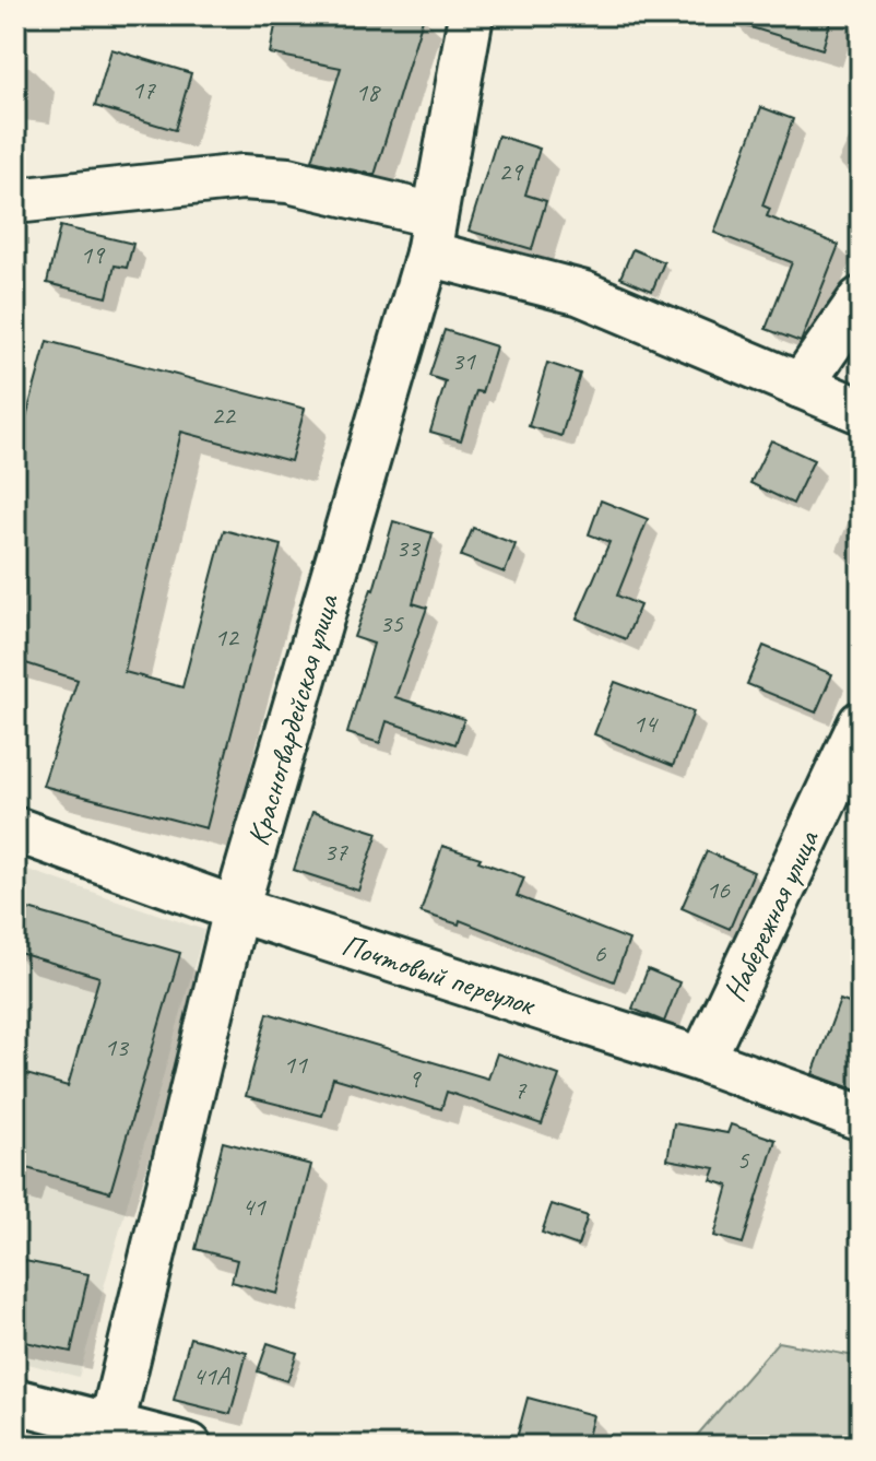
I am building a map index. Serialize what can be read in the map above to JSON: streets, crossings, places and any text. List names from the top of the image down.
{
  "streets": {
    "street": ["Красногвардейская улица", "Набережная улица", "Почтовый переулок"]
  },
  "crossings": [
    ["Красногвардейская улица", "Почтовый переулок"],
    ["Набережная улица", "Почтовый переулок"]
  ],
  "house_numbers": [
    "17",
    "18",
    "29",
    "19",
    "31",
    "22",
    "33",
    "35",
    "12",
    "14",
    "37",
    "16",
    "6",
    "13",
    "11",
    "9",
    "7",
    "5",
    "41",
    "41А"
  ]
}
